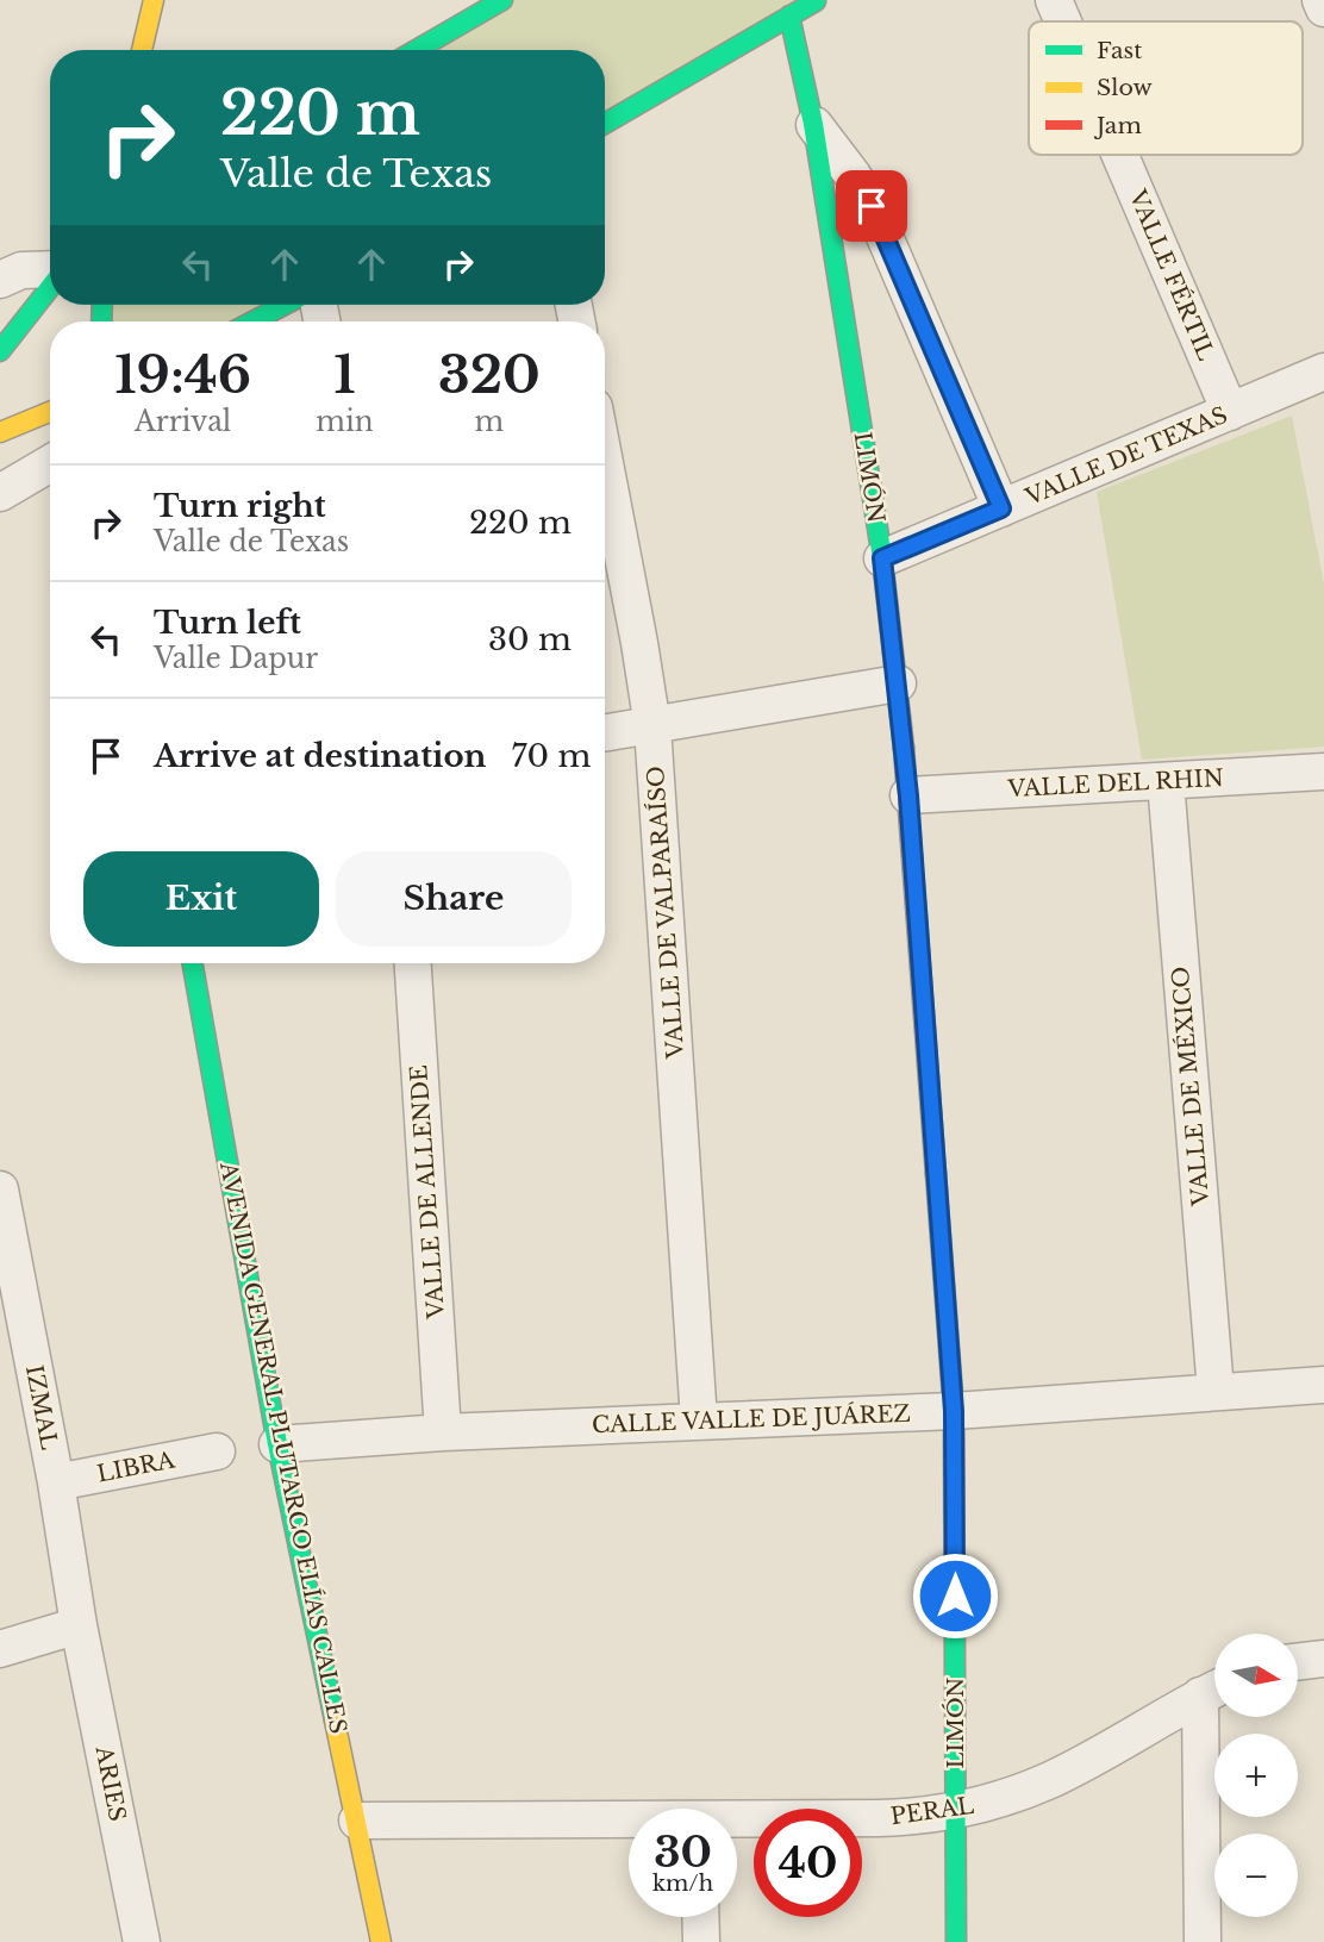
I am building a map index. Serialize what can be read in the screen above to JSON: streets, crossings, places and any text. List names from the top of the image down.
{
  "streets": {
    "street": [
      "VALLE FÉRTIL",
      "VALLE DE TEXAS",
      "LIMÓN",
      "VALLE DEL RHIN",
      "VALLE DE VALPARAÍSO",
      "VALLE DE MÉXICO",
      "VALLE DE ALLENDE",
      "IZMAL",
      "CALLE VALLE DE JUÁREZ",
      "AVENIDA GENERAL PLUTARCO ELÍAS CALLES",
      "LIBRA",
      "ARIES",
      "PERAL"
    ]
  },
  "crossings": [
    ["VALLE FÉRTIL", "VALLE DE TEXAS"],
    ["VALLE DE TEXAS", "LIMÓN"],
    ["LIMÓN", "VALLE DEL RHIN"],
    ["LIMÓN", "CALLE VALLE DE JUÁREZ"],
    ["LIMÓN", "PERAL"],
    ["VALLE DEL RHIN", "VALLE DE MÉXICO"],
    ["VALLE DE VALPARAÍSO", "CALLE VALLE DE JUÁREZ"],
    ["VALLE DE MÉXICO", "CALLE VALLE DE JUÁREZ"],
    ["VALLE DE ALLENDE", "CALLE VALLE DE JUÁREZ"],
    ["IZMAL", "LIBRA"],
    ["IZMAL", "ARIES"],
    ["CALLE VALLE DE JUÁREZ", "AVENIDA GENERAL PLUTARCO ELÍAS CALLES"],
    ["AVENIDA GENERAL PLUTARCO ELÍAS CALLES", "PERAL"]
  ],
  "legend": ["Fast", "Slow", "Jam"],
  "north": "right",
  "page": {
    "turn": ["220 m", "Valle de Texas"],
    "eta": [
      "19:46",
      "Arrival",
      "1",
      "min",
      "320",
      "m"
    ],
    "list": [
      {
        "name": "Turn right",
        "note": "Valle de Texas",
        "value": "220 m"
      },
      {
        "name": "Turn left",
        "note": "Valle Dapur",
        "value": "30 m"
      },
      {
        "name": "Arrive at destination",
        "value": "70 m"
      }
    ],
    "buttons": ["Exit", "Share"],
    "map_buttons": ["+", "−"],
    "speed": "30 km/h",
    "limit": "40"
  }
}
